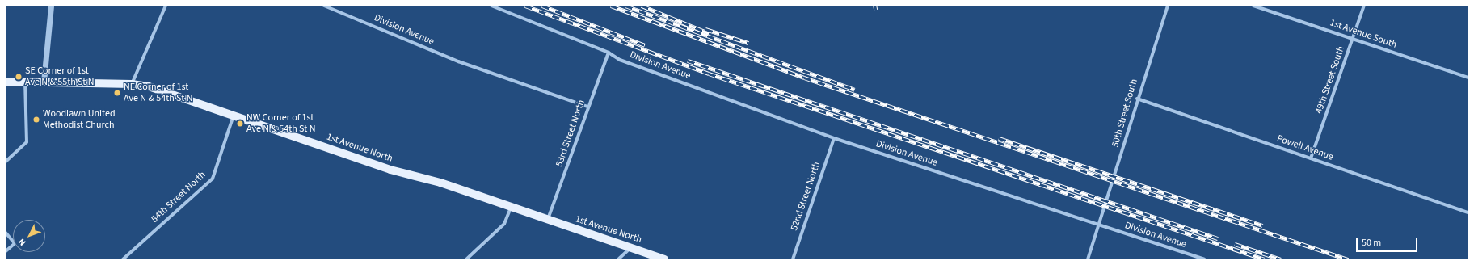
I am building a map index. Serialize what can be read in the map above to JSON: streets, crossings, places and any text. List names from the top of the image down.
{
  "streets": {
    "main road": ["1st Avenue North"],
    "street": [
      "Division Avenue",
      "1st Avenue South",
      "49th Street South",
      "50th Street South",
      "53rd Street North",
      "Powell Avenue",
      "52nd Street North",
      "54th Street North"
    ]
  },
  "crossings": [
    ["Division Avenue", "50th Street South"],
    ["Division Avenue", "53rd Street North"],
    ["Division Avenue", "52nd Street North"],
    ["1st Avenue South", "49th Street South"],
    ["49th Street South", "Powell Avenue"],
    ["50th Street South", "Powell Avenue"],
    ["53rd Street North", "1st Avenue North"],
    ["1st Avenue North", "54th Street North"]
  ],
  "places": [
    "SE Corner of 1st Ave N & 55th St N",
    "NE Corner of 1st Ave N & 54th St N",
    "Woodlawn United Methodist Church",
    "NW Corner of 1st Ave N & 54th St N"
  ],
  "scale_bar": "50 m",
  "north": "bottom left"
}
